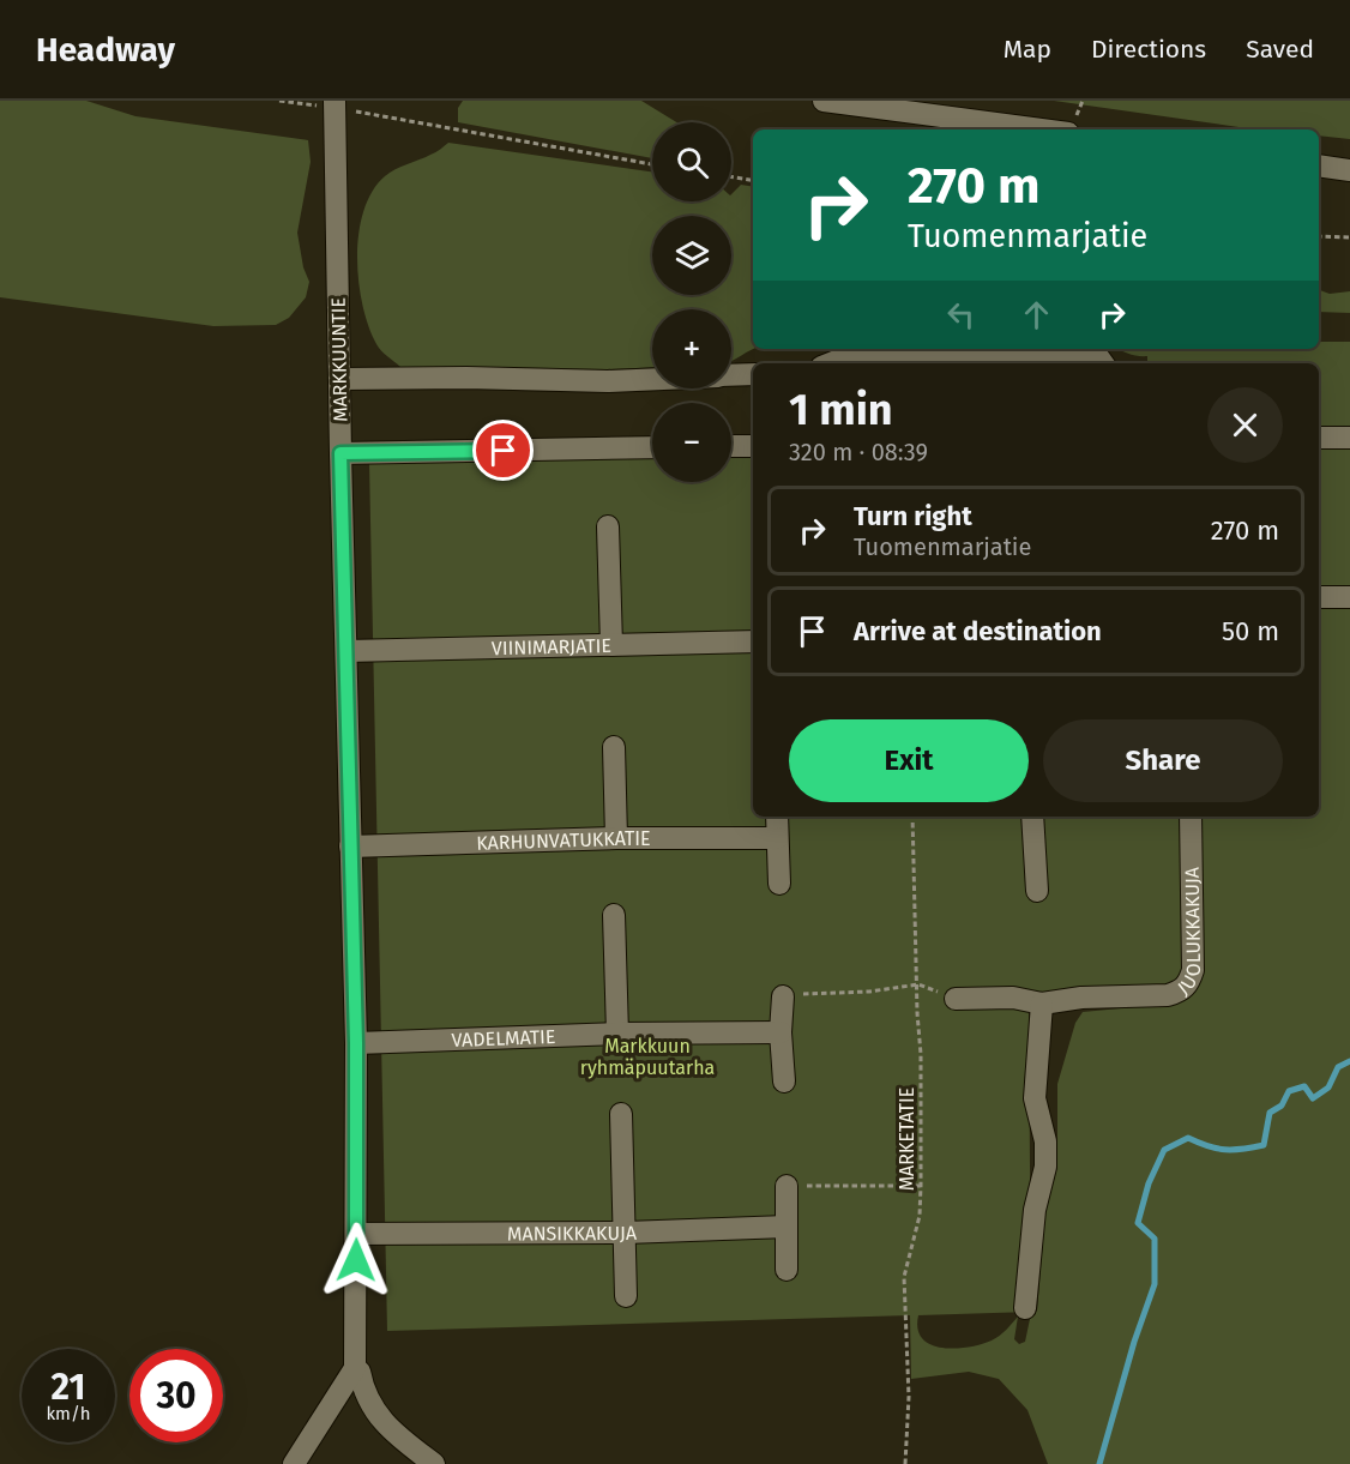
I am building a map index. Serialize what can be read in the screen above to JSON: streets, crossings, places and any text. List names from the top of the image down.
{
  "streets": {
    "street": [
      "MARKKUUNTIE",
      "VIINIMARJATIE",
      "KARHUNVATUKKATIE",
      "JUOLUKKAKUJA",
      "VADELMATIE",
      "MANSIKKAKUJA"
    ],
    "path": ["MARKETATIE"]
  },
  "crossings": [
    ["MARKKUUNTIE", "VIINIMARJATIE"],
    ["MARKKUUNTIE", "KARHUNVATUKKATIE"],
    ["MARKKUUNTIE", "VADELMATIE"],
    ["MARKKUUNTIE", "MANSIKKAKUJA"]
  ],
  "parks": ["Markkuun ryhmäpuutarha"],
  "page": {
    "header": "Headway",
    "nav": ["Map", "Directions", "Saved"],
    "map_buttons": ["+", "−"],
    "turn": ["270 m", "Tuomenmarjatie"],
    "heading": ["1 min", "320 m · 08:39"],
    "list": [
      {
        "name": "Turn right",
        "note": "Tuomenmarjatie",
        "value": "270 m"
      },
      {
        "name": "Arrive at destination",
        "value": "50 m"
      }
    ],
    "buttons": ["Exit", "Share"],
    "speed": "21 km/h",
    "limit": "30"
  }
}
